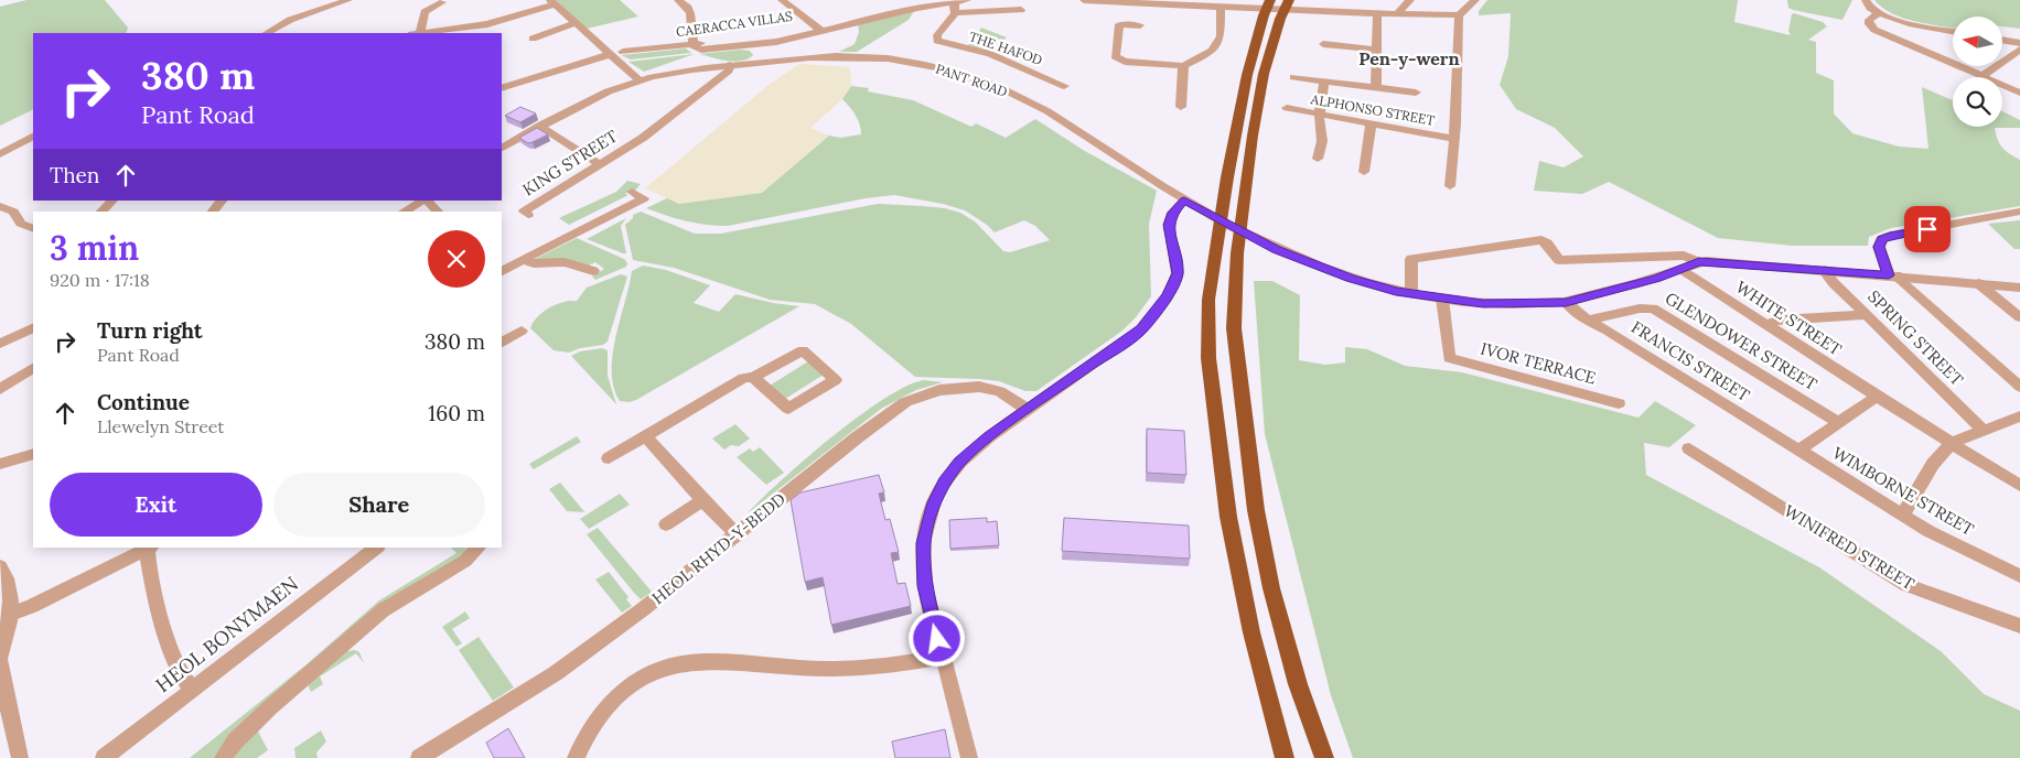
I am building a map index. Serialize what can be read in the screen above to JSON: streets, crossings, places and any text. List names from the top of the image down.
{
  "streets": {
    "street": [
      "CAERACCA VILLAS",
      "THE HAFOD",
      "PANT ROAD",
      "ALPHONSO STREET",
      "KING STREET",
      "WHITE STREET",
      "SPRING STREET",
      "GLENDOWER STREET",
      "FRANCIS STREET",
      "IVOR TERRACE",
      "WIMBORNE STREET",
      "WINIFRED STREET",
      "HEOL RHYD-Y-BEDD",
      "HEOL BONYMAEN"
    ]
  },
  "crossings": [
    ["PANT ROAD", "KING STREET"],
    ["PANT ROAD", "WHITE STREET"],
    ["PANT ROAD", "FRANCIS STREET"],
    ["PANT ROAD", "IVOR TERRACE"],
    ["GLENDOWER STREET", "FRANCIS STREET"],
    ["FRANCIS STREET", "WIMBORNE STREET"]
  ],
  "districts": ["Pen-y-wern"],
  "north": "left",
  "page": {
    "turn": ["380 m", "Pant Road"],
    "then": "Then",
    "heading": ["3 min", "920 m · 17:18"],
    "list": [
      {
        "name": "Turn right",
        "note": "Pant Road",
        "value": "380 m"
      },
      {
        "name": "Continue",
        "note": "Llewelyn Street",
        "value": "160 m"
      }
    ],
    "buttons": ["Exit", "Share"]
  }
}
